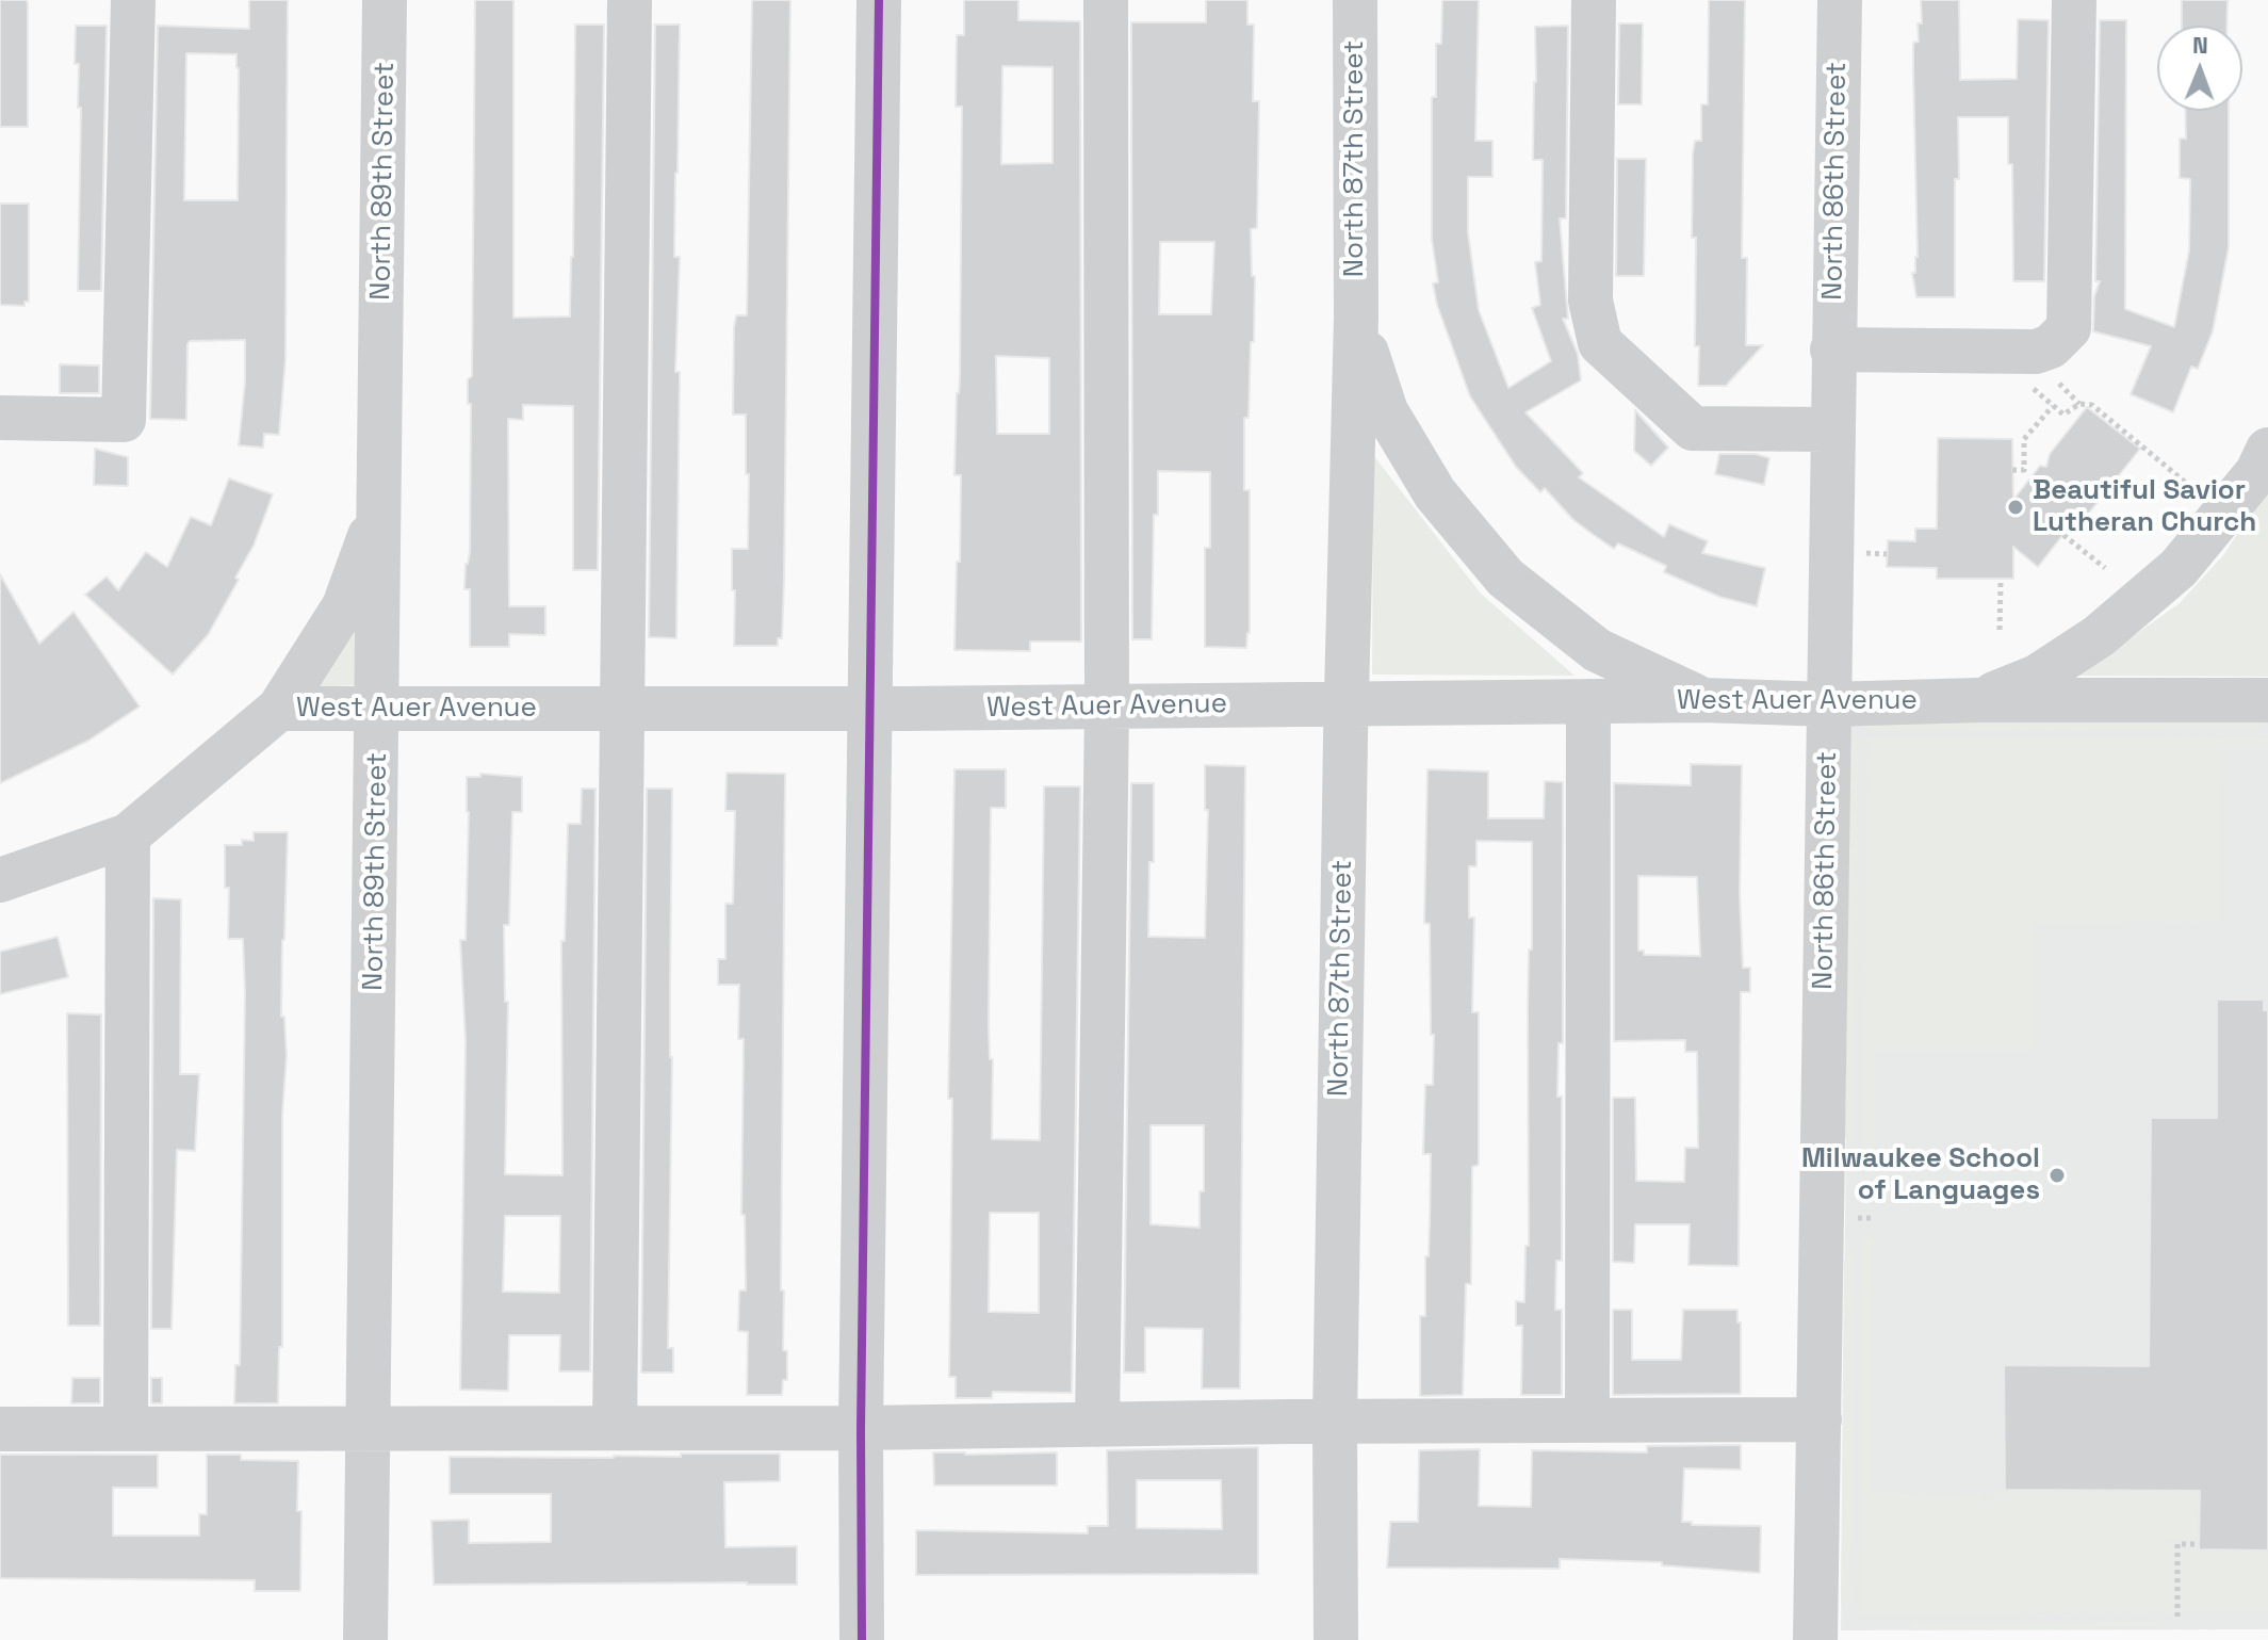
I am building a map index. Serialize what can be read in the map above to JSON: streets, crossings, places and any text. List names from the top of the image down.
{
  "streets": {
    "street": [
      "North 87th Street",
      "North 89th Street",
      "North 86th Street",
      "West Auer Avenue"
    ]
  },
  "crossings": [
    ["North 87th Street", "West Auer Avenue"],
    ["North 89th Street", "West Auer Avenue"],
    ["North 86th Street", "West Auer Avenue"]
  ],
  "places": ["Beautiful Savior Lutheran Church", "Milwaukee School of Languages"],
  "north": "top"
}
